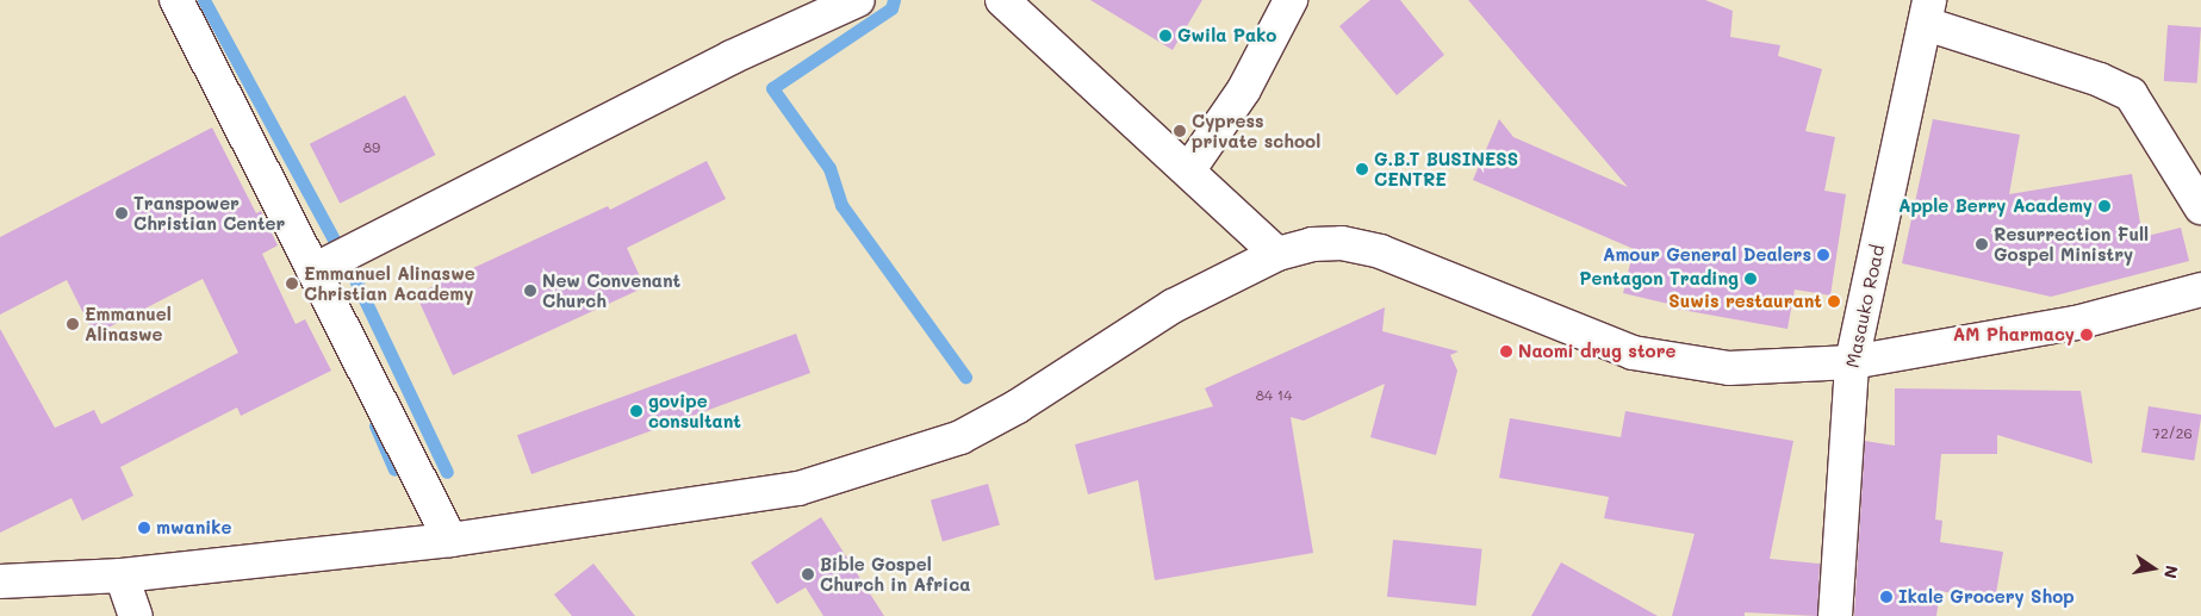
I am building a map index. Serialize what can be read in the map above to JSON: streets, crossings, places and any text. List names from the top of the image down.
{
  "streets": {
    "street": ["Masauko Road"]
  },
  "places": [
    "Gwila Pako",
    "Cypress private school",
    "G.B.T BUSINESS CENTRE",
    "Apple Berry Academy",
    "Transpower Christian Center",
    "Resurrection Full Gospel Ministry",
    "Amour General Dealers",
    "Pentagon Trading",
    "Emmanuel Alinaswe Christian Academy",
    "New Convenant Church",
    "Suwis restaurant",
    "Emmanuel Alinaswe",
    "AM Pharmacy",
    "Naomi drug store",
    "govipe consultant",
    "mwanike",
    "Bible Gospel Church in Africa",
    "Ikale Grocery Shop"
  ],
  "house_numbers": ["89", "84 14", "72/26"],
  "north": "right"
}
